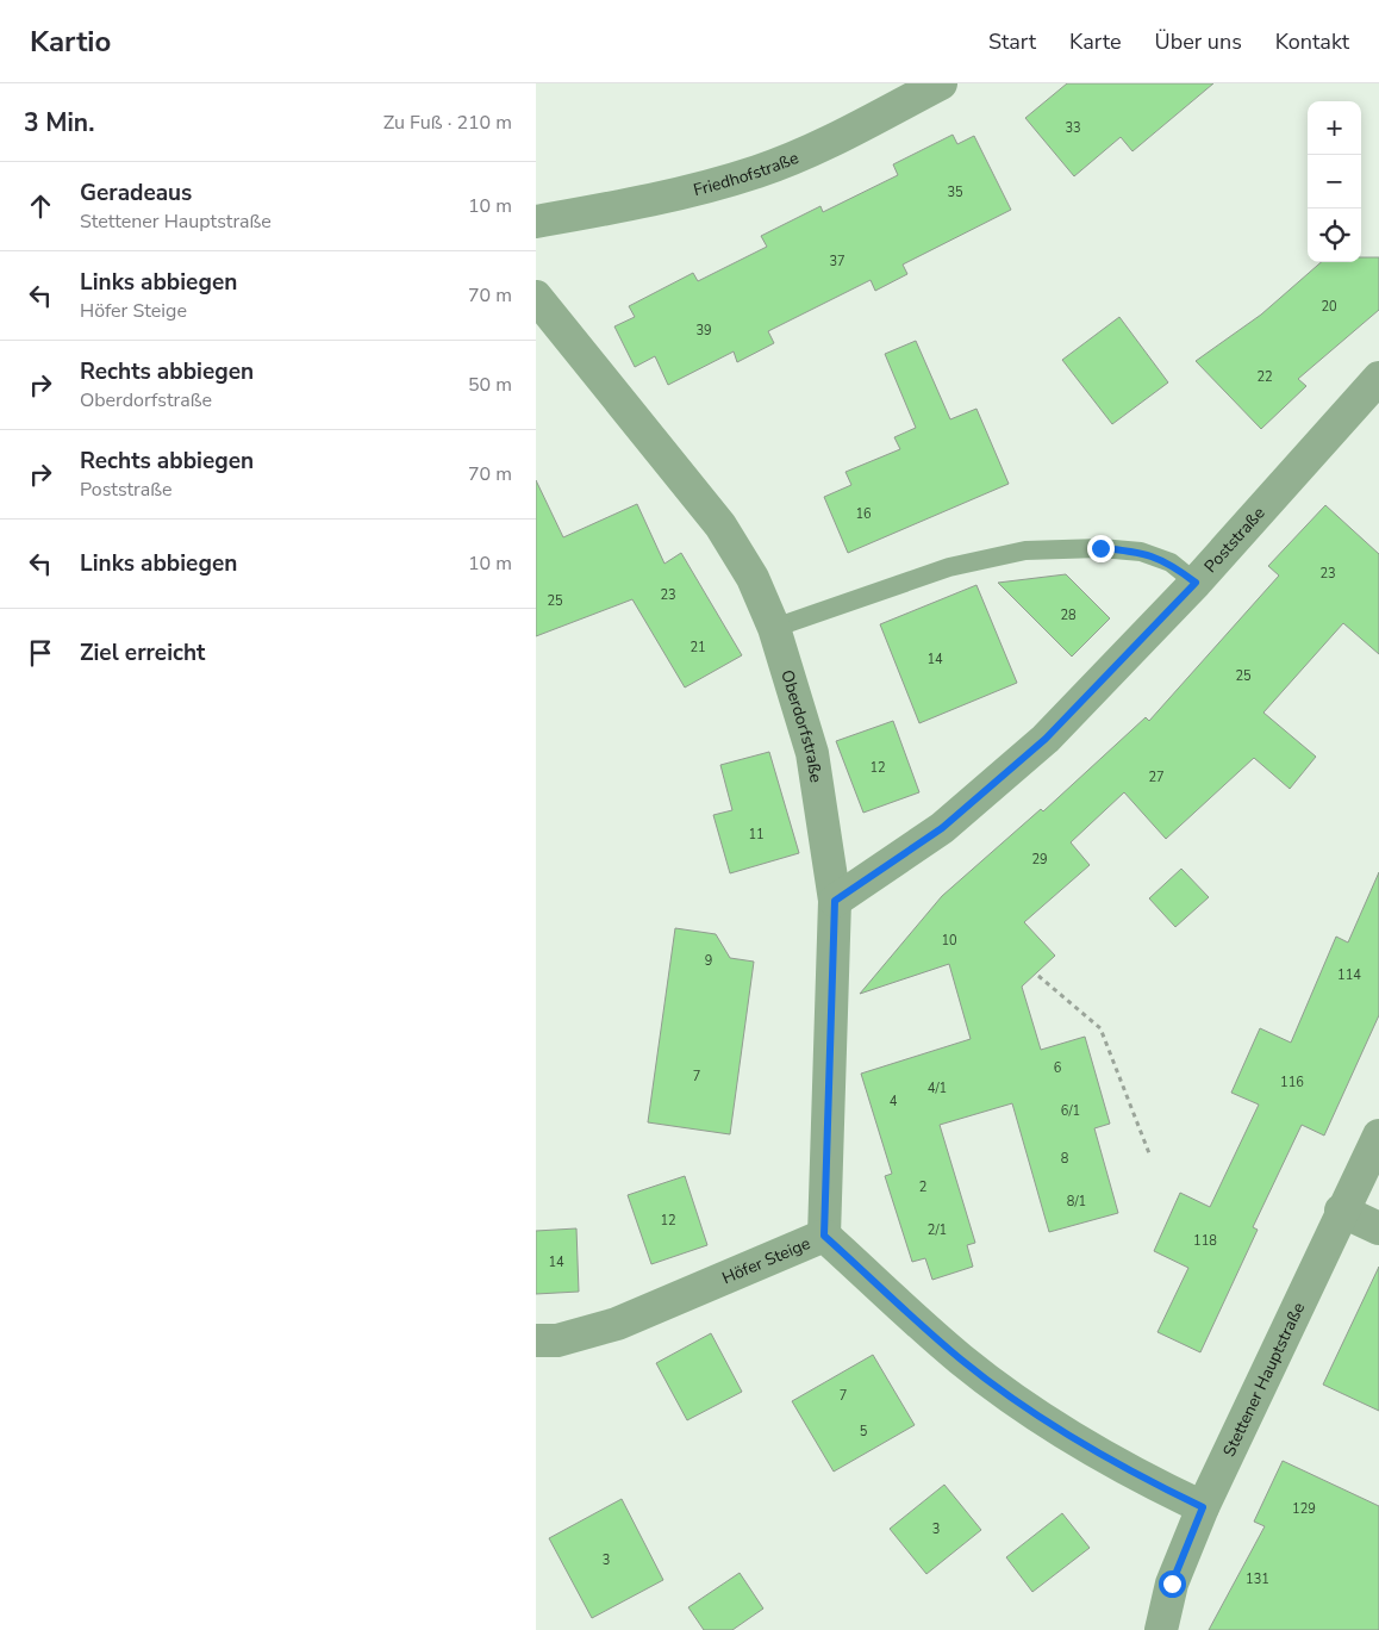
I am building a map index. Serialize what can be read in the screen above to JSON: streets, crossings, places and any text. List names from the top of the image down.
{
  "streets": {
    "street": [
      "Friedhofstraße",
      "Poststraße",
      "Oberdorfstraße",
      "Höfer Steige",
      "Stettener Hauptstraße"
    ]
  },
  "crossings": [
    ["Poststraße", "Oberdorfstraße"],
    ["Oberdorfstraße", "Höfer Steige"],
    ["Höfer Steige", "Stettener Hauptstraße"]
  ],
  "house_numbers": [
    "33",
    "35",
    "37",
    "20",
    "39",
    "22",
    "16",
    "23",
    "23",
    "25",
    "28",
    "21",
    "14",
    "25",
    "12",
    "27",
    "11",
    "29",
    "10",
    "9",
    "114",
    "6",
    "7",
    "116",
    "4/1",
    "4",
    "6/1",
    "8",
    "2",
    "8/1",
    "12",
    "2/1",
    "118",
    "14",
    "7",
    "5",
    "129",
    "3",
    "3",
    "131"
  ],
  "page": {
    "header": "Kartio",
    "nav": [
      "Start",
      "Karte",
      "Über uns",
      "Kontakt"
    ],
    "heading": ["3 Min.", "Zu Fuß · 210 m"],
    "map_buttons": ["+", "−"],
    "list": [
      ["Geradeaus", "Stettener Hauptstraße", "10 m"],
      ["Links abbiegen", "Höfer Steige", "70 m"],
      ["Rechts abbiegen", "Oberdorfstraße", "50 m"],
      ["Rechts abbiegen", "Poststraße", "70 m"],
      ["Links abbiegen", "10 m"],
      "Ziel erreicht"
    ]
  }
}
